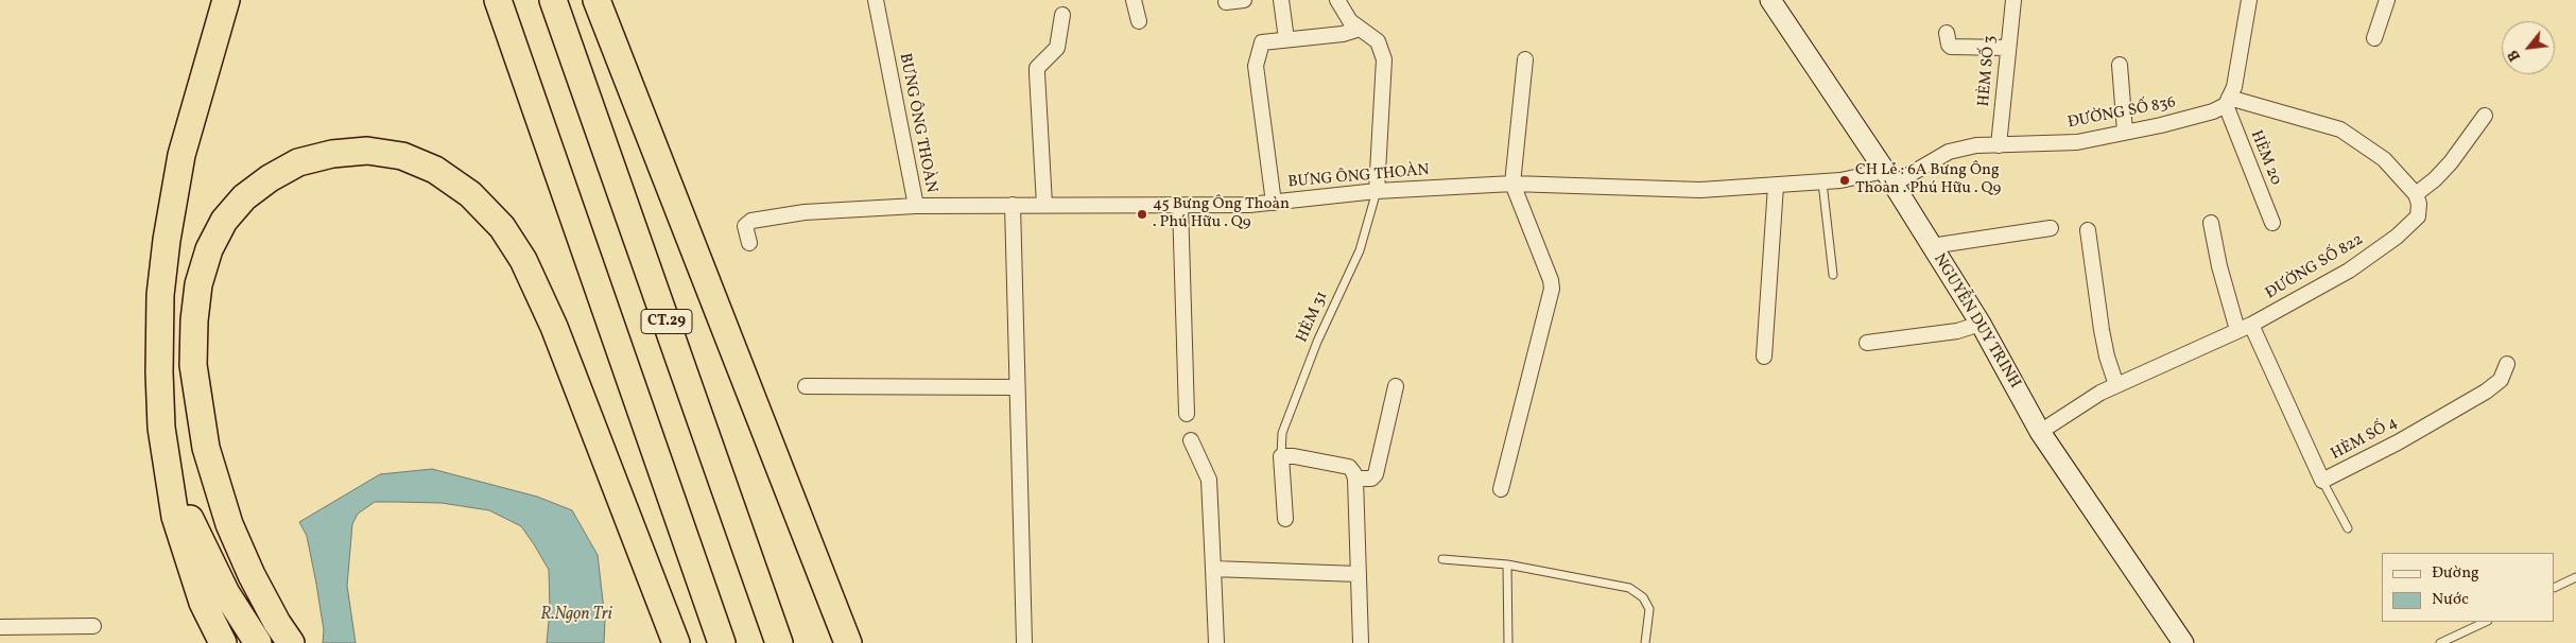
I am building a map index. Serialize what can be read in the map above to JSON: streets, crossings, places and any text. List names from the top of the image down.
{
  "streets": {
    "highway": ["CT.29"],
    "main road": ["NGUYỄN DUY TRINH"],
    "street": [
      "HÈM SỐ 3",
      "ĐƯỜNG SỐ 836",
      "BƯNG ÔNG THOÀN",
      "HÈM 20",
      "ĐƯỜNG SỐ 822",
      "HÈM SỐ 4"
    ],
    "lane": ["HÈM 31"]
  },
  "crossings": [
    ["HÈM SỐ 3", "ĐƯỜNG SỐ 836"],
    ["ĐƯỜNG SỐ 836", "BƯNG ÔNG THOÀN"],
    ["ĐƯỜNG SỐ 836", "HÈM 20"],
    ["ĐƯỜNG SỐ 836", "NGUYỄN DUY TRINH"],
    ["BƯNG ÔNG THOÀN", "HÈM 31"],
    ["BƯNG ÔNG THOÀN", "NGUYỄN DUY TRINH"],
    ["ĐƯỜNG SỐ 822", "NGUYỄN DUY TRINH"],
    ["ĐƯỜNG SỐ 822", "HÈM SỐ 4"]
  ],
  "water": ["R.Ngọn Tri"],
  "places": ["CH Lẻ : 6A Bưng Ông Thoàn . Phú Hữu . Q9", "45 Bưng Ông Thoàn . Phú Hữu . Q9"],
  "legend": ["Đường", "Nước"],
  "north": "bottom left"
}
